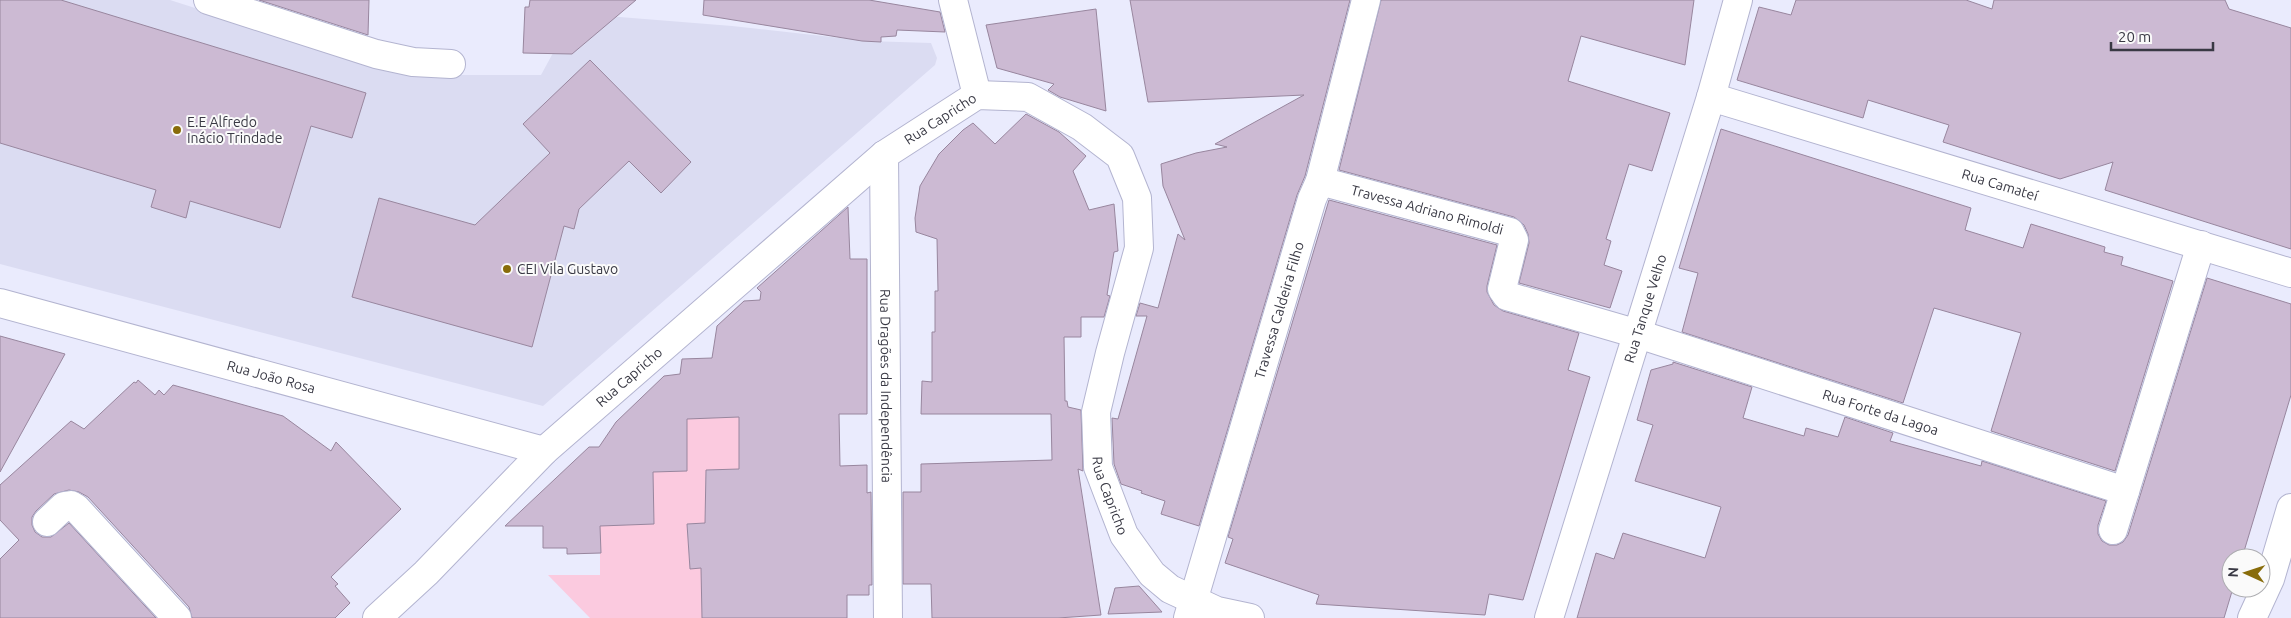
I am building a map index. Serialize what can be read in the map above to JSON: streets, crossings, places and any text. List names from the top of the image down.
{
  "streets": {
    "street": [
      "Rua Capricho",
      "Rua Camateí",
      "Travessa Adriano Rimoldi",
      "Travessa Caldeira Filho",
      "Rua Tanque Velho",
      "Rua João Rosa",
      "Rua Dragões da Independência",
      "Rua Forte da Lagoa"
    ]
  },
  "crossings": [
    ["Rua Capricho", "Travessa Caldeira Filho"],
    ["Rua Capricho", "Rua João Rosa"],
    ["Rua Capricho", "Rua Dragões da Independência"],
    ["Rua Camateí", "Rua Tanque Velho"],
    ["Travessa Adriano Rimoldi", "Travessa Caldeira Filho"],
    ["Travessa Adriano Rimoldi", "Rua Tanque Velho"],
    ["Travessa Adriano Rimoldi", "Rua Forte da Lagoa"],
    ["Rua Tanque Velho", "Rua Forte da Lagoa"]
  ],
  "places": ["E.E Alfredo Inácio Trindade", "CEI Vila Gustavo"],
  "scale_bar": "20 m",
  "north": "left"
}
